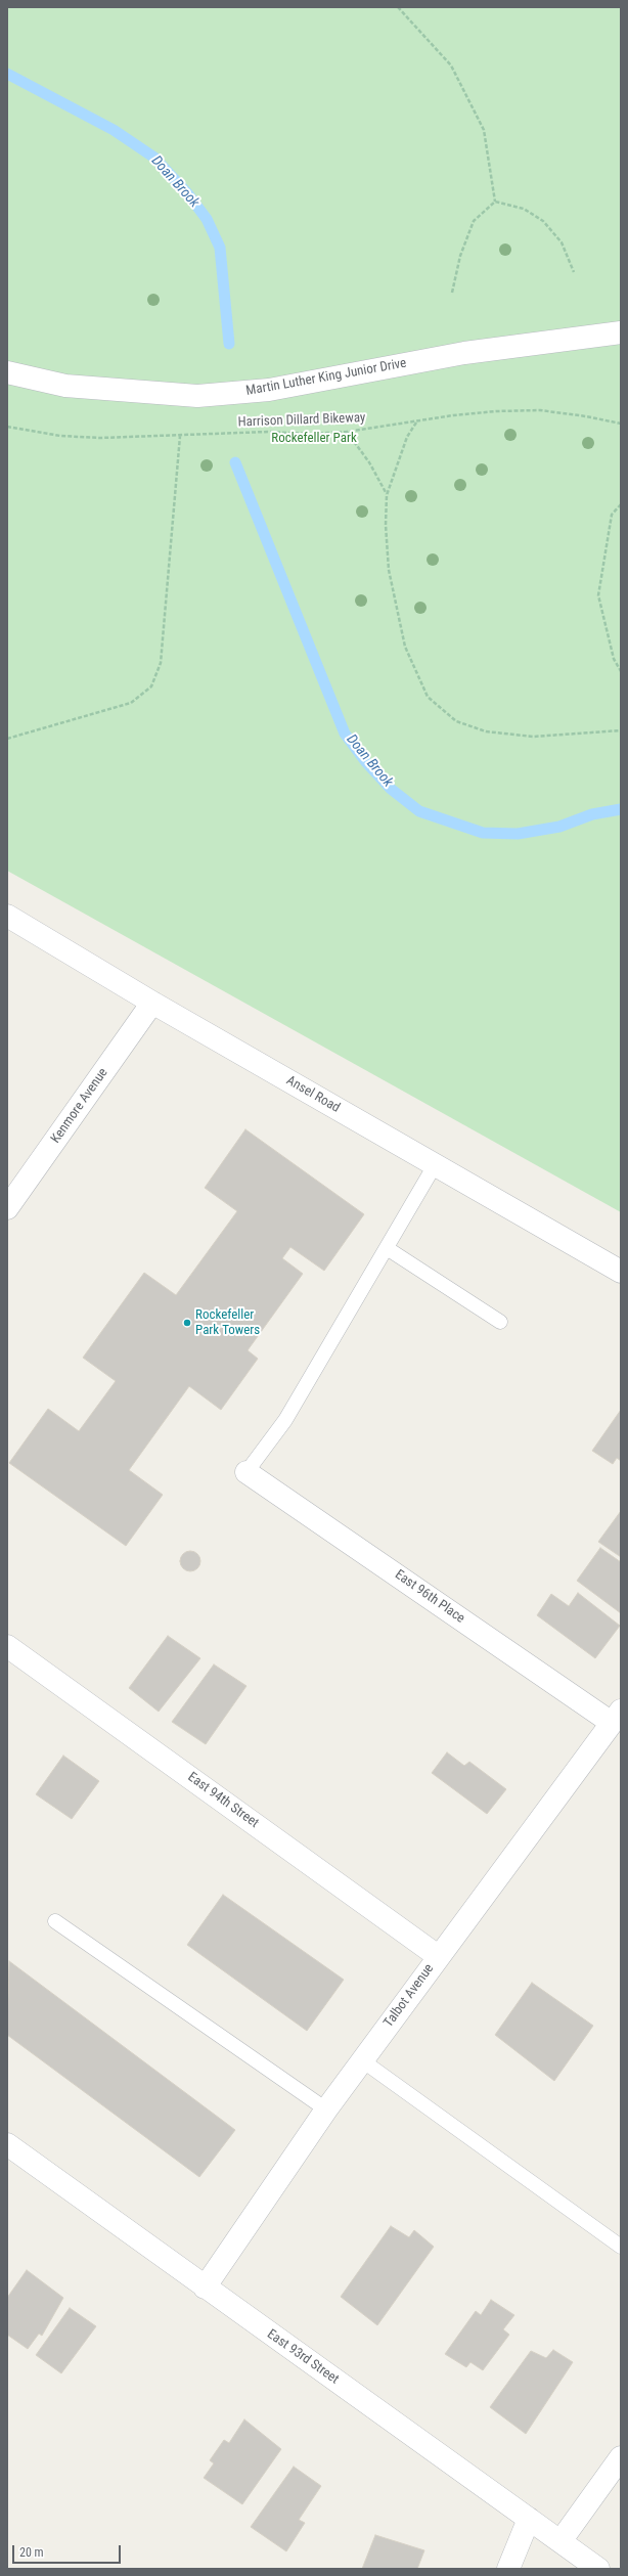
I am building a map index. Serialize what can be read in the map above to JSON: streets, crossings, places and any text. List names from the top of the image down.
{
  "streets": {
    "street": [
      "Martin Luther King Junior Drive",
      "Ansel Road",
      "Kenmore Avenue",
      "East 96th Place",
      "East 94th Street",
      "Talbot Avenue",
      "East 93rd Street"
    ],
    "path": ["Harrison Dillard Bikeway"]
  },
  "crossings": [
    ["Ansel Road", "Kenmore Avenue"],
    ["East 96th Place", "Talbot Avenue"],
    ["East 94th Street", "Talbot Avenue"],
    ["Talbot Avenue", "East 93rd Street"]
  ],
  "water": ["Doan Brook"],
  "parks": ["Rockefeller Park"],
  "places": ["Rockefeller Park Towers"],
  "scale_bar": "20 m"
}
